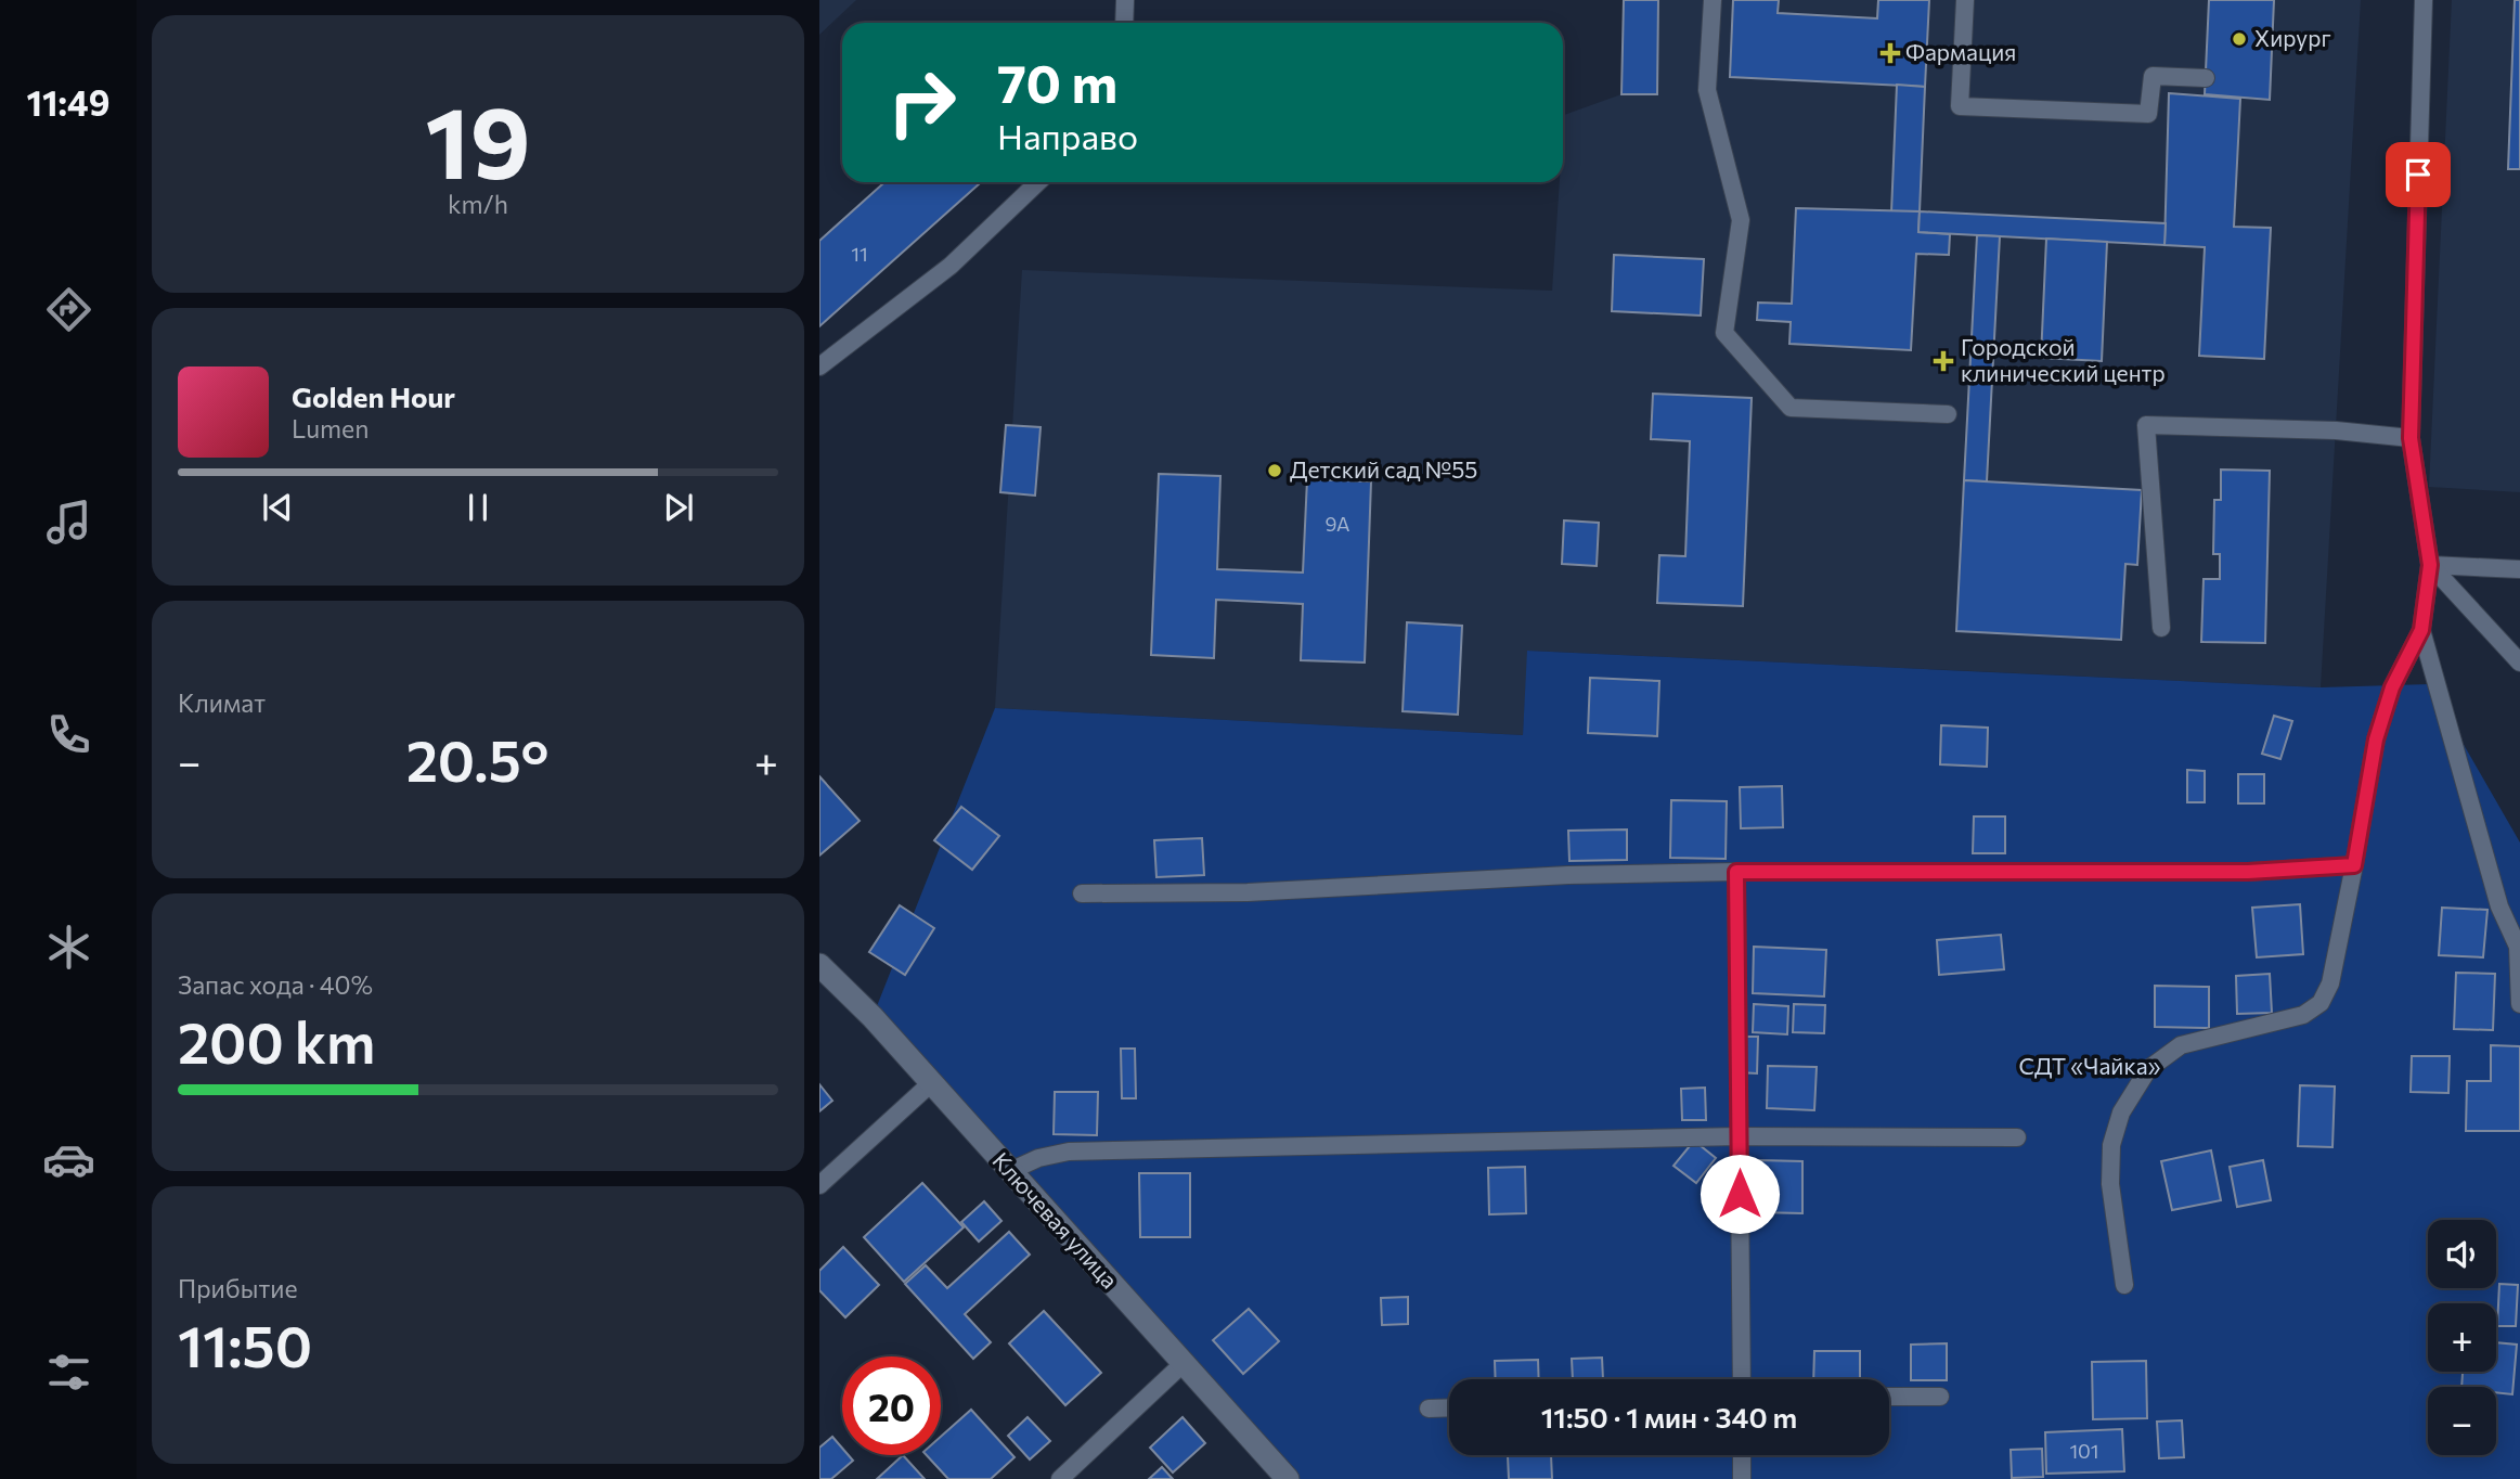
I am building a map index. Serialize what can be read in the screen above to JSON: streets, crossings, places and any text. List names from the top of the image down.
{
  "streets": {
    "street": ["Ключевая улица"]
  },
  "parks": ["СДТ «Чайка»"],
  "places": {
    "other": ["Хирург", "Детский сад №55"],
    "health": ["Фармация", "Городской клинический центр"]
  },
  "house_numbers": ["11", "9А", "101"],
  "page": {
    "tabs": "11:49",
    "tile": [
      ["19", "km/h"],
      "Климат",
      ["Запас хода · 40%", "200 km"],
      ["Прибытие", "11:50"]
    ],
    "turn": ["70 m", "Направо"],
    "song": ["Golden Hour", "Lumen"],
    "heat": ["−", "20.5°", "+"],
    "map_buttons": ["+", "−"],
    "limit": "20",
    "trip": "11:50 · 1 мин · 340 m"
  }
}
